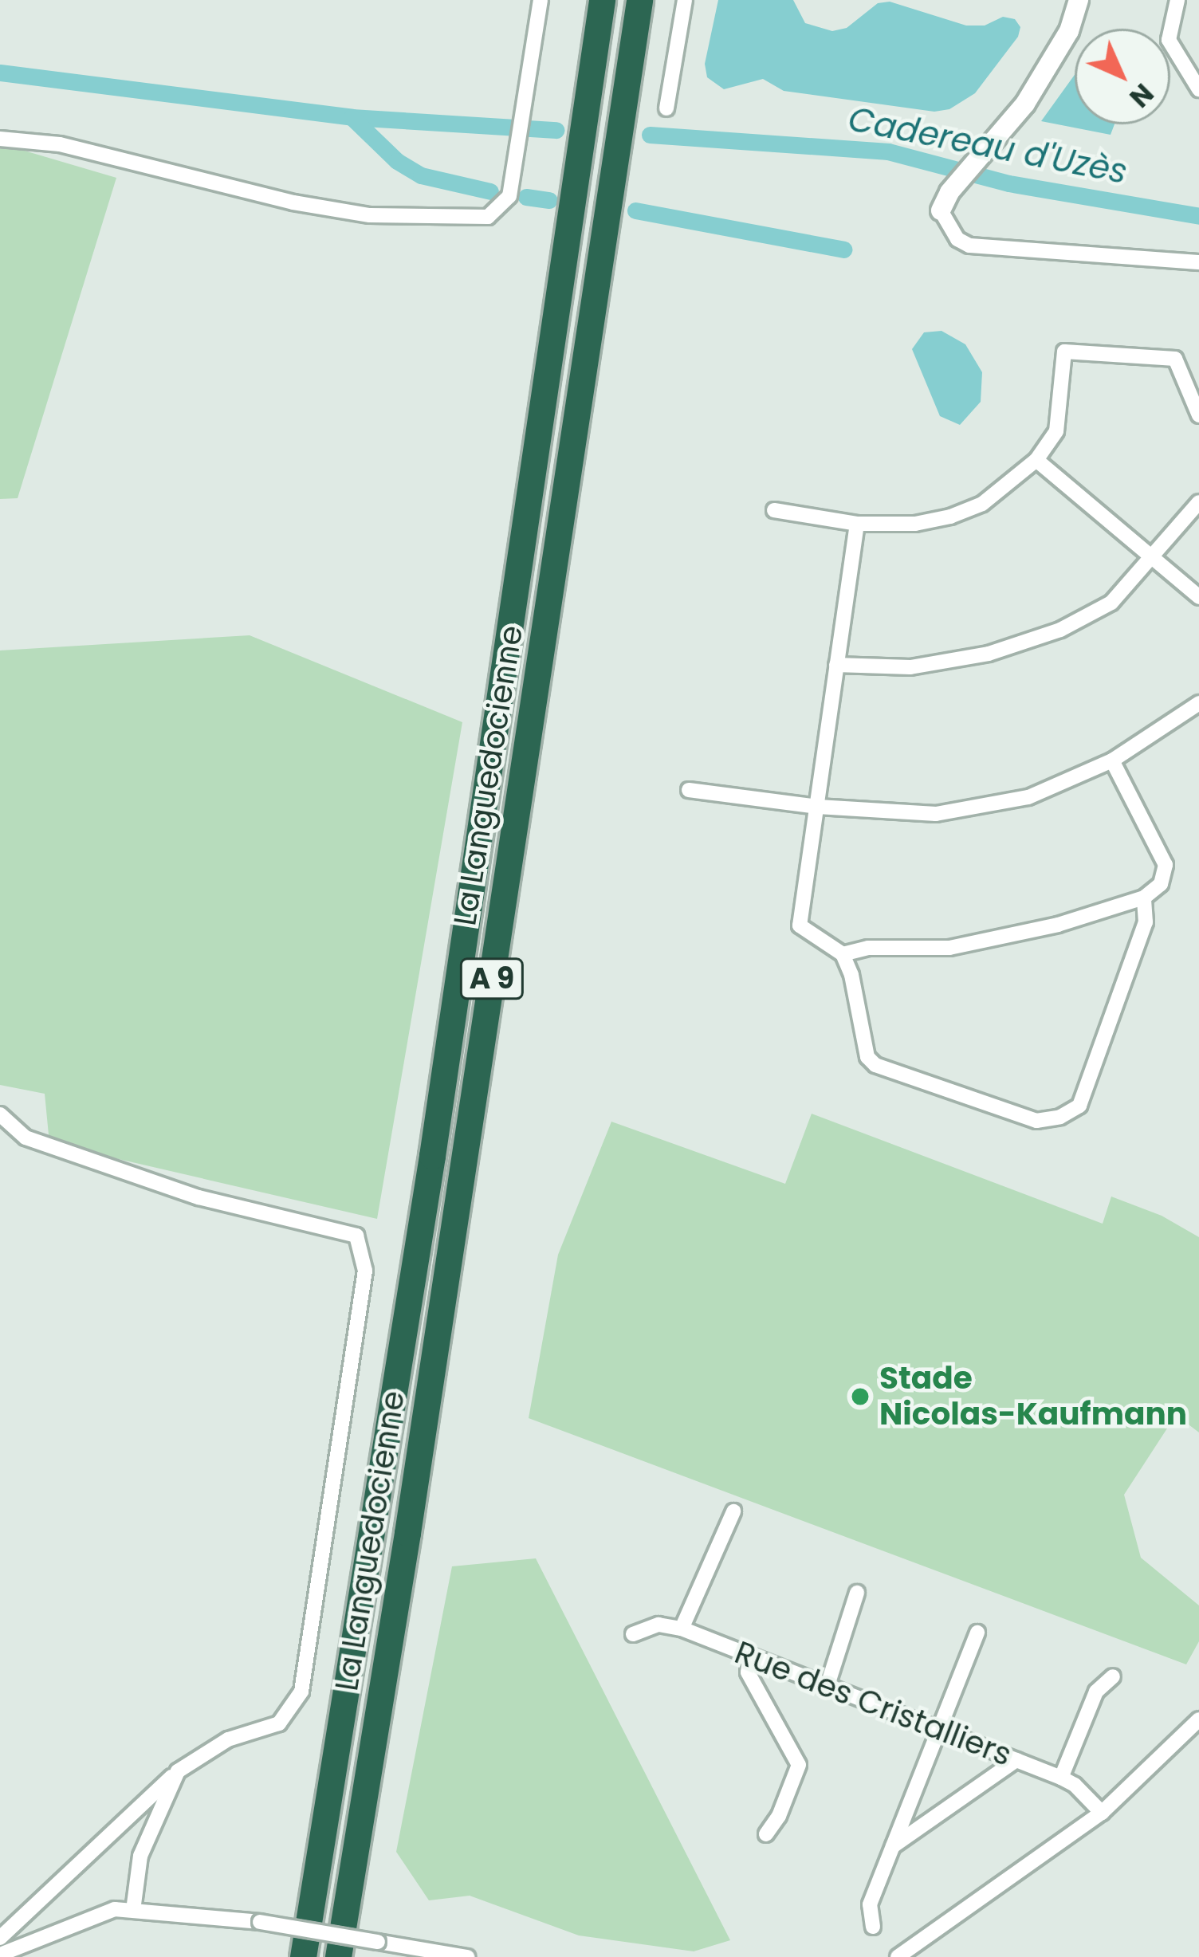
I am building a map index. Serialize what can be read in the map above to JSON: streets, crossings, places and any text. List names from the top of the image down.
{
  "streets": {
    "highway": ["La Languedocienne", "A 9"],
    "street": ["Rue des Cristalliers"]
  },
  "water": ["Cadereau d'Uzès"],
  "places": ["Stade Nicolas-Kaufmann"],
  "north": "bottom right"
}
